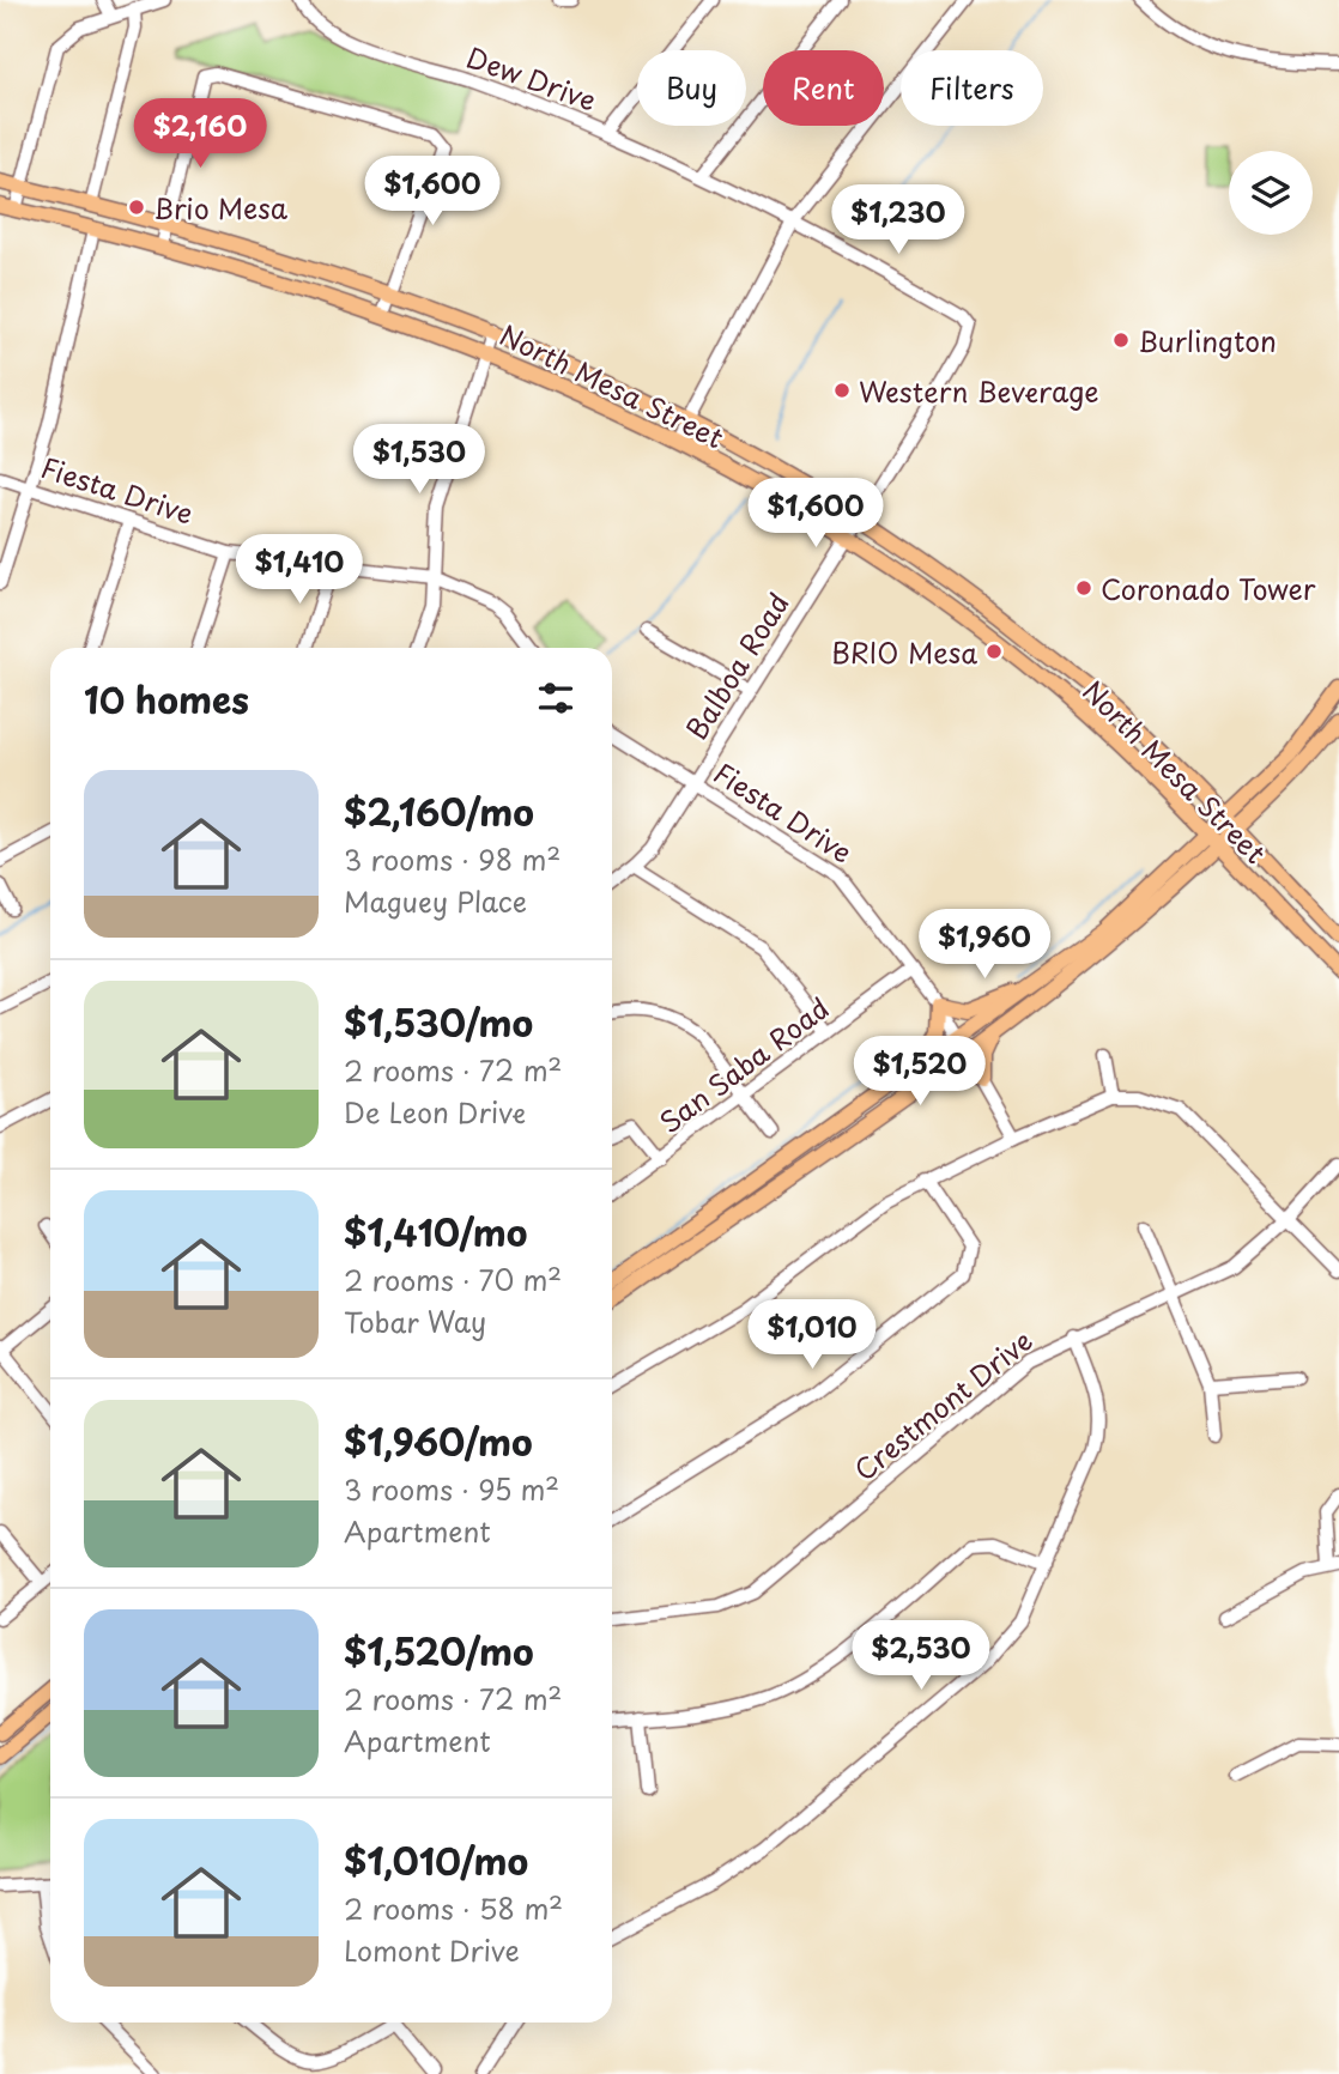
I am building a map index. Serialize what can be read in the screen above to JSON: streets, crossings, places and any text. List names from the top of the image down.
{
  "streets": {
    "main road": ["North Mesa Street"],
    "street": [
      "Dew Drive",
      "Fiesta Drive",
      "Balboa Road",
      "San Saba Road",
      "Crestmont Drive"
    ]
  },
  "crossings": [
    ["Dew Drive", "Balboa Road"],
    ["North Mesa Street", "Balboa Road"],
    ["Fiesta Drive", "Balboa Road"],
    ["Fiesta Drive", "San Saba Road"]
  ],
  "places": [
    "Brio Mesa",
    "Burlington",
    "Western Beverage",
    "Coronado Tower",
    "BRIO Mesa"
  ],
  "page": {
    "chip": ["Buy", "Rent", "Filters"],
    "price": [
      "$2,160",
      "$1,600",
      "$1,230",
      "$1,530",
      "$1,600",
      "$1,410",
      "$1,960",
      "$1,520",
      "$1,010",
      "$2,530"
    ],
    "heading": "10 homes",
    "list": [
      {
        "name": "$2,160/mo",
        "note": "3 rooms · 98 m² · Maguey Place"
      },
      {
        "name": "$1,530/mo",
        "note": "2 rooms · 72 m² · De Leon Drive"
      },
      {
        "name": "$1,410/mo",
        "note": "2 rooms · 70 m² · Tobar Way"
      },
      {
        "name": "$1,960/mo",
        "note": "3 rooms · 95 m² · Apartment"
      },
      {
        "name": "$1,520/mo",
        "note": "2 rooms · 72 m² · Apartment"
      },
      {
        "name": "$1,010/mo",
        "note": "2 rooms · 58 m² · Lomont Drive"
      }
    ]
  }
}
